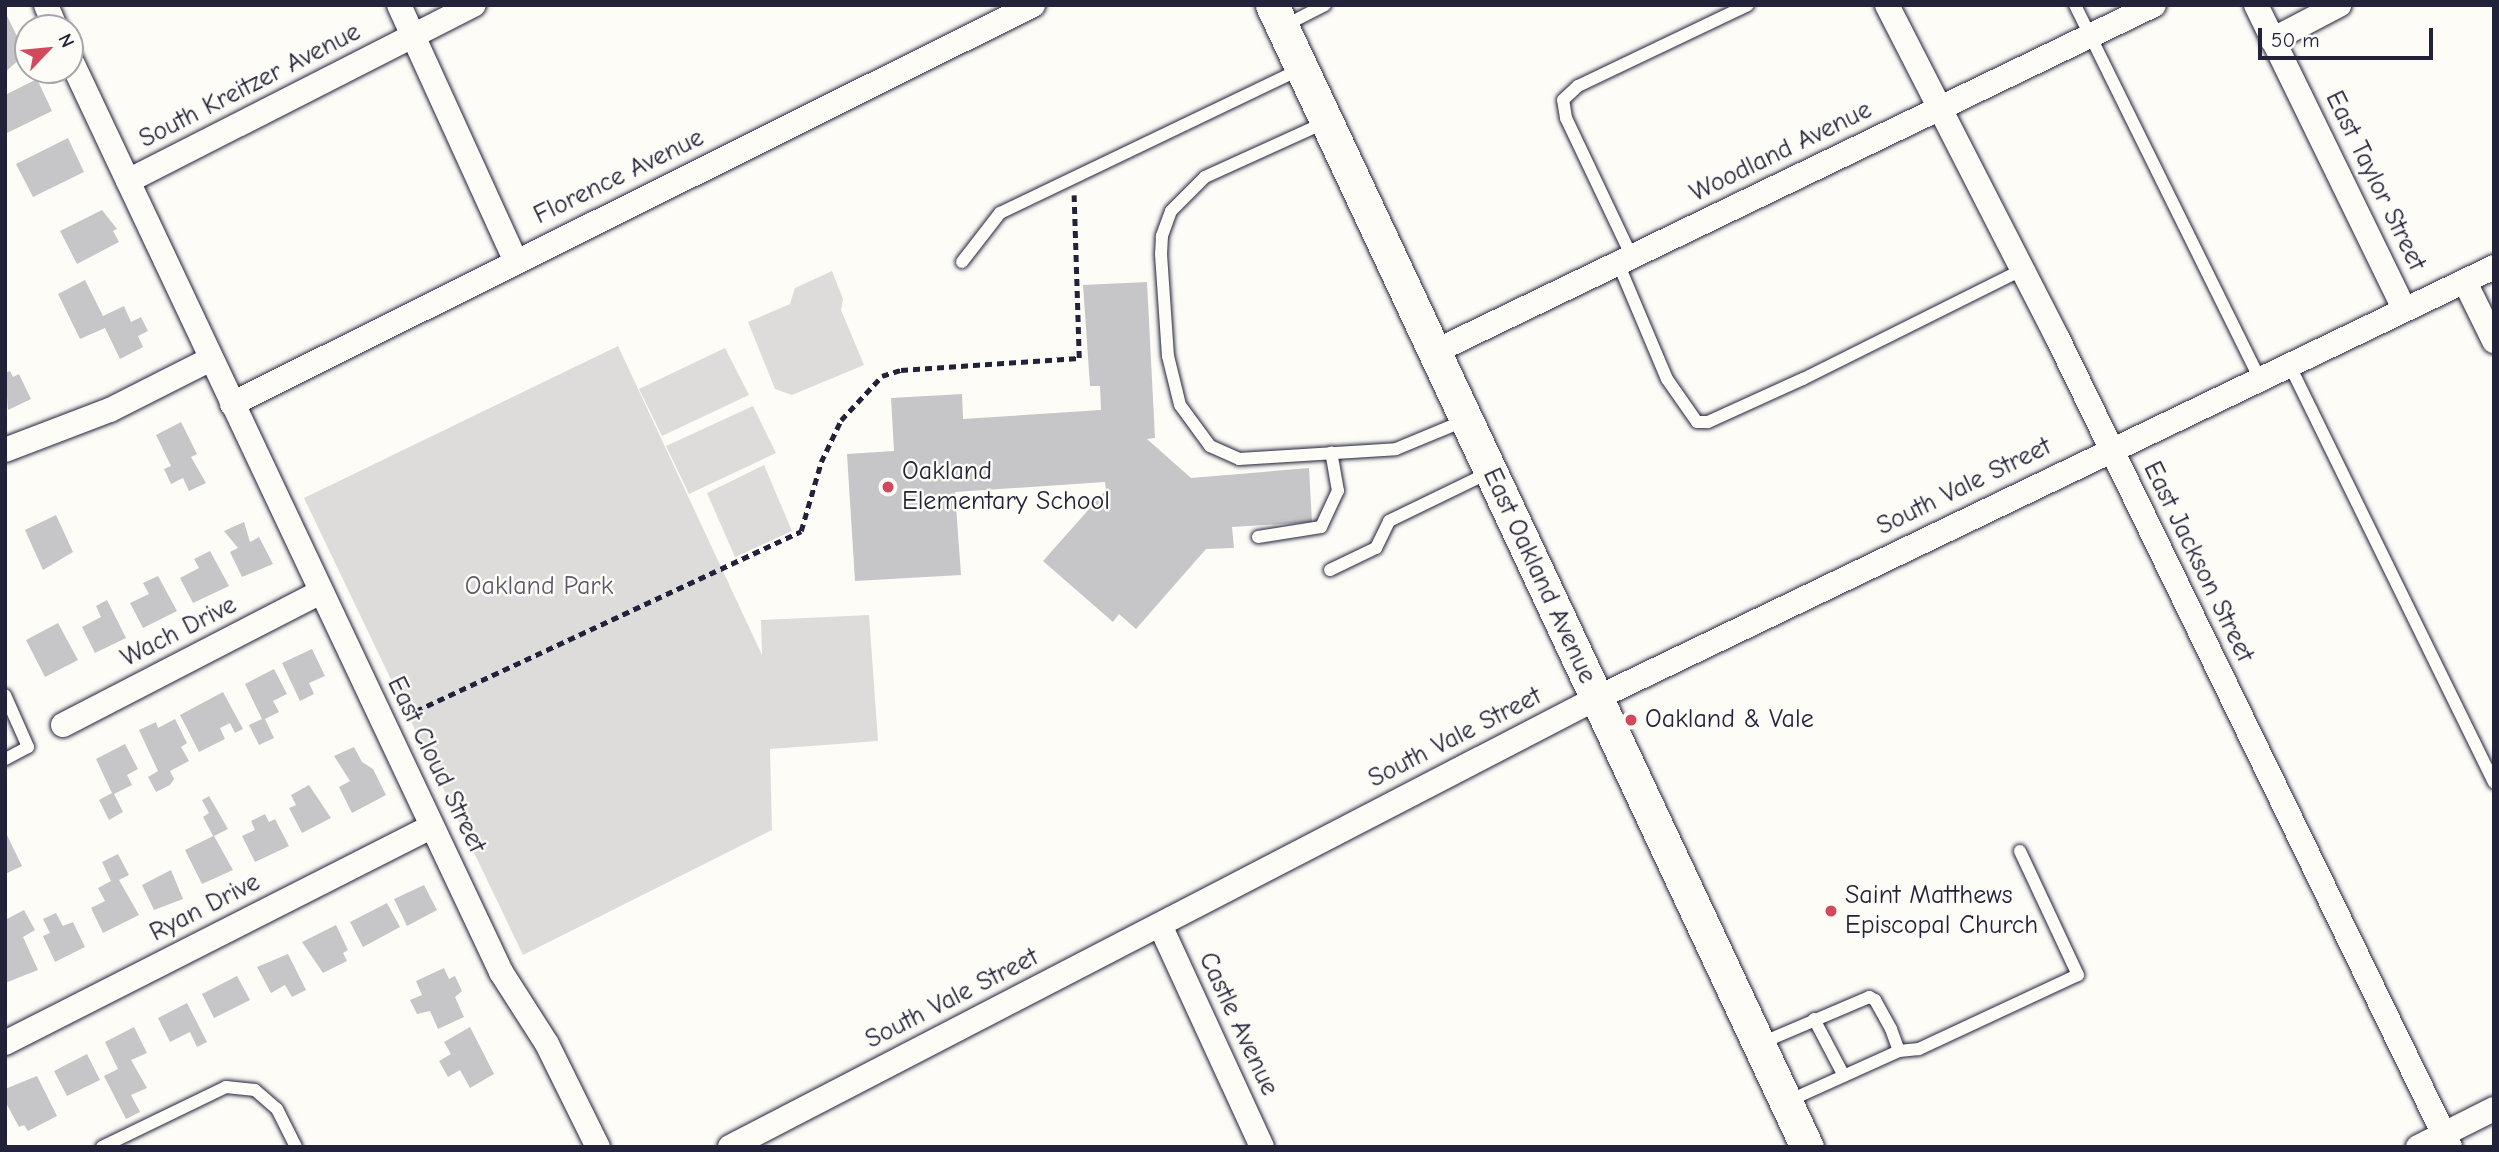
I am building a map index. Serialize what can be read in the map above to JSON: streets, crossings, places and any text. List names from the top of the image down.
{
  "streets": {
    "main road": ["East Oakland Avenue"],
    "street": [
      "South Kreitzer Avenue",
      "Woodland Avenue",
      "Florence Avenue",
      "East Taylor Street",
      "South Vale Street",
      "East Jackson Street",
      "Wach Drive",
      "East Cloud Street",
      "Ryan Drive",
      "Castle Avenue"
    ]
  },
  "crossings": [
    ["Woodland Avenue", "East Jackson Street"],
    ["Woodland Avenue", "East Oakland Avenue"],
    ["Florence Avenue", "East Cloud Street"],
    ["East Taylor Street", "South Vale Street"],
    ["South Vale Street", "East Jackson Street"],
    ["South Vale Street", "East Oakland Avenue"],
    ["South Vale Street", "Castle Avenue"],
    ["Wach Drive", "East Cloud Street"],
    ["East Cloud Street", "Ryan Drive"]
  ],
  "parks": ["Oakland Park"],
  "places": ["Oakland Elementary School", "Oakland & Vale", "Saint Matthews Episcopal Church"],
  "scale_bar": "50 m",
  "north": "top right"
}
